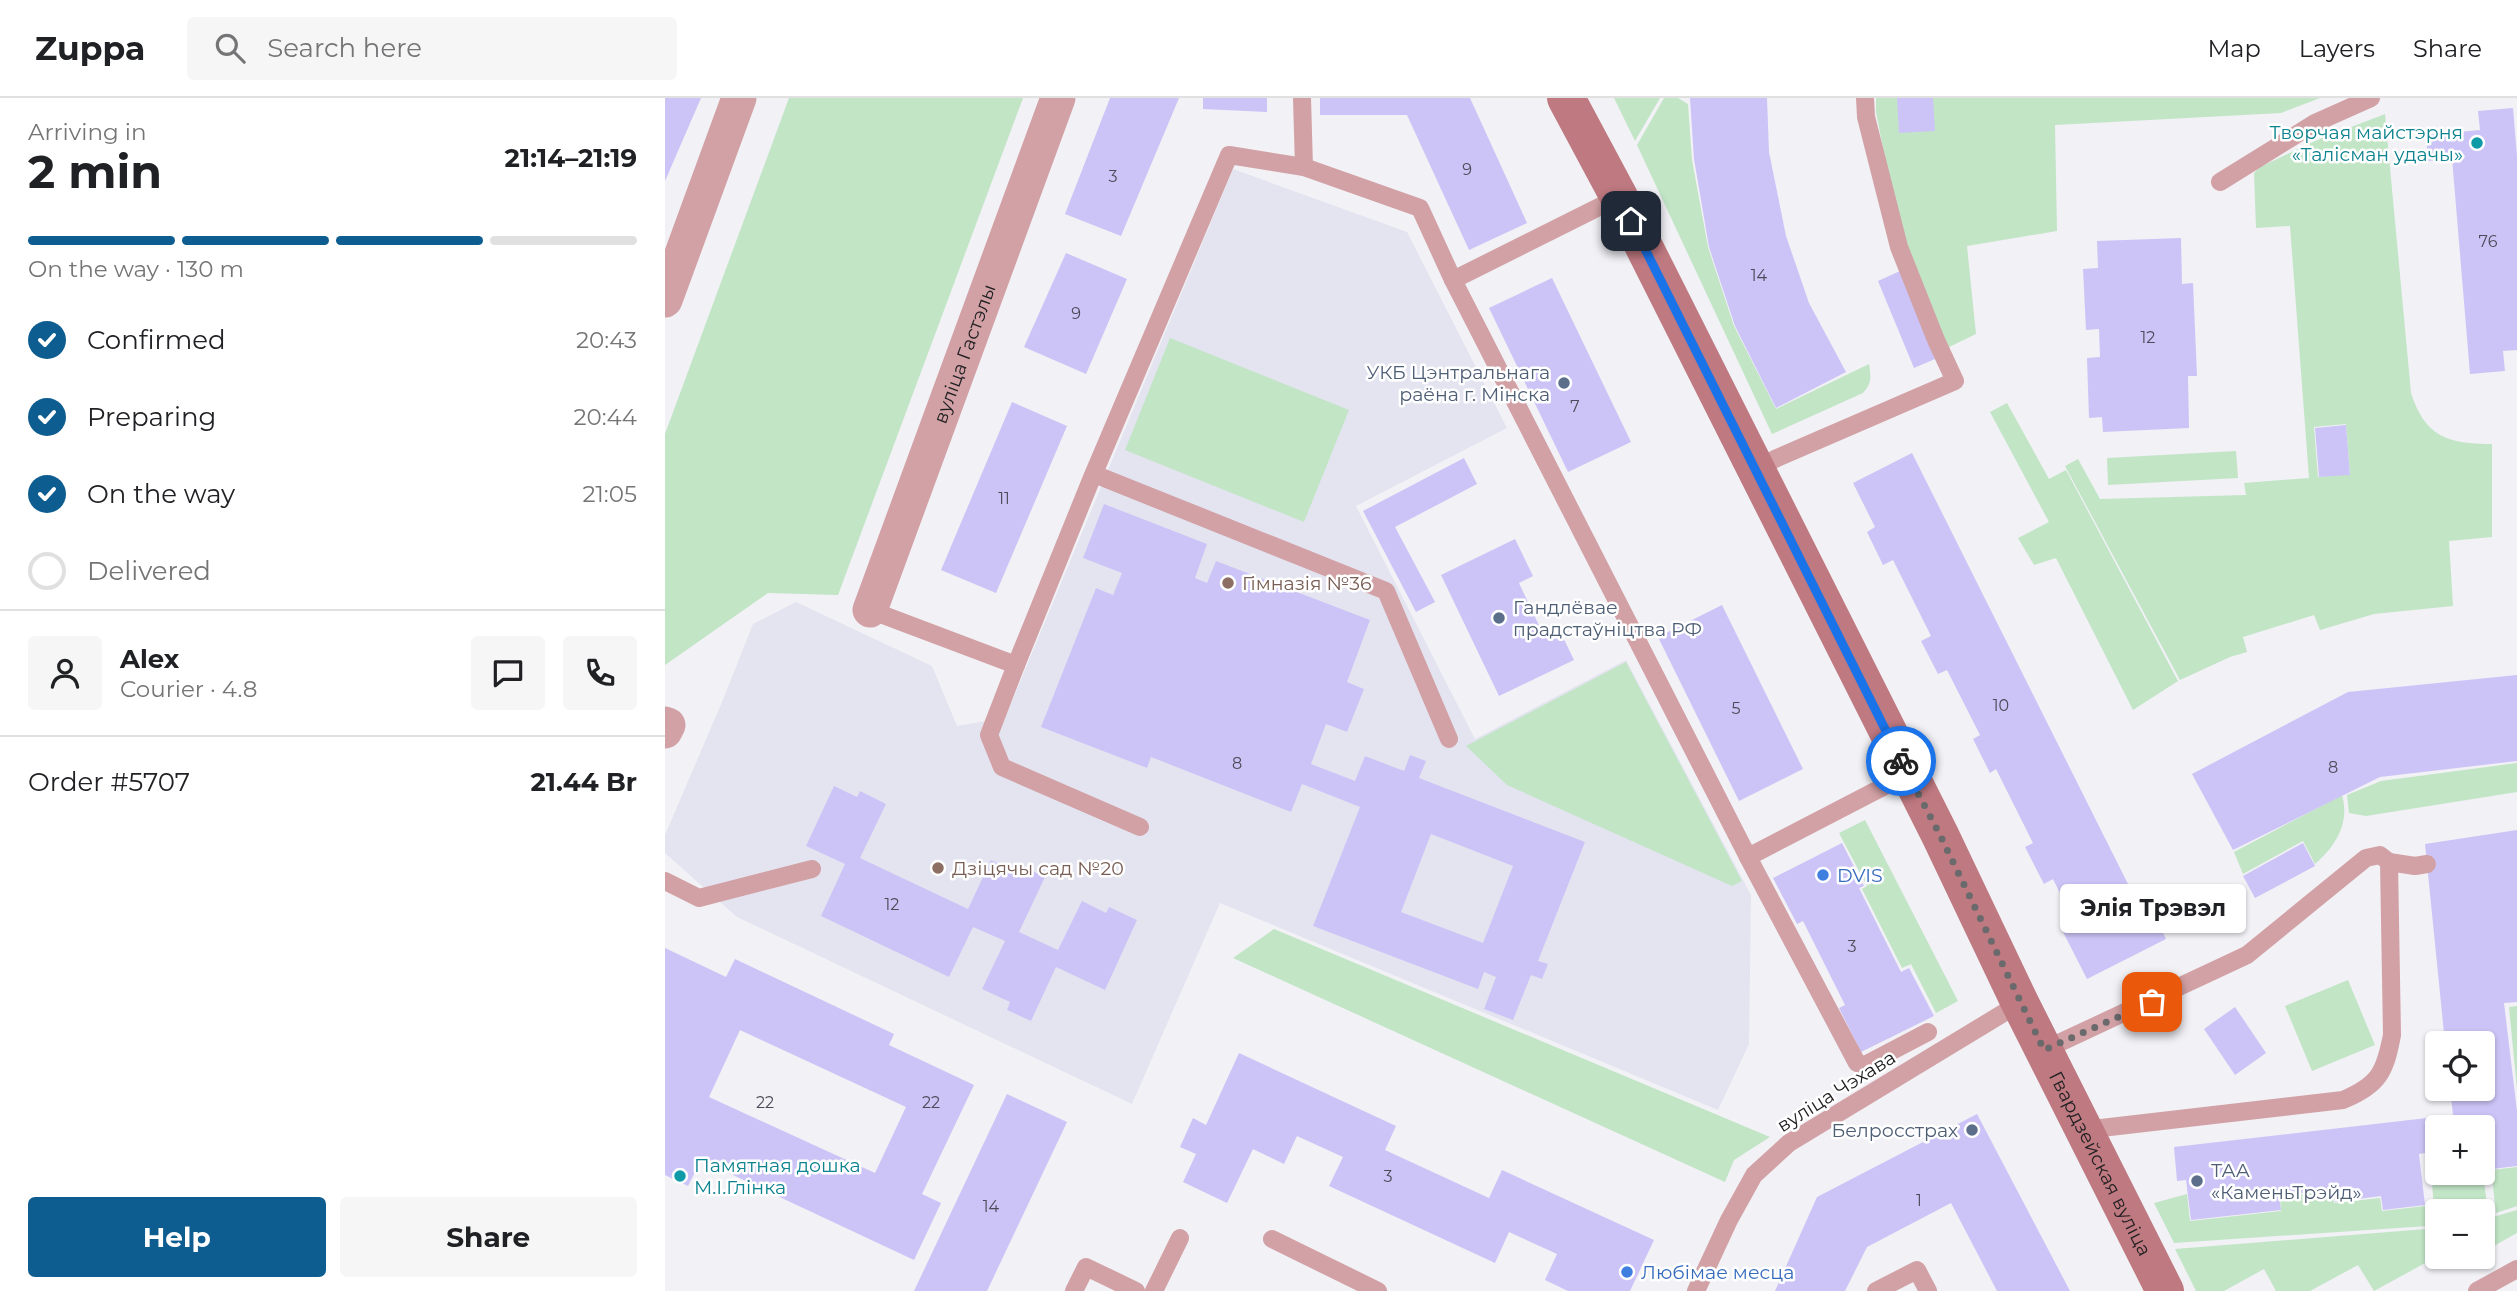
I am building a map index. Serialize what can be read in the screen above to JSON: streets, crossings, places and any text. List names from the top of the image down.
{
  "streets": {
    "street": ["вуліца Гастэлы", "Гвардзейская вуліца"],
    "lane": ["вуліца Чэхава"]
  },
  "crossings": [
    ["вуліца Чэхава", "Гвардзейская вуліца"]
  ],
  "places": [
    "Творчая майстэрня «Талісман удачы»",
    "УКБ Цэнтральнага раёна г. Мінска",
    "Гімназія №36",
    "Гандлёвае прадстаўніцтва РФ",
    "Дзіцячы сад №20",
    "DVIS",
    "Элія Трэвэл",
    "Белросстрах",
    "Памятная дошка М.І.Глінка",
    "ТАА «КаменьТрэйд»",
    "Любімае месца"
  ],
  "house_numbers": [
    "9",
    "3",
    "76",
    "14",
    "9",
    "12",
    "7",
    "11",
    "10",
    "5",
    "8",
    "8",
    "12",
    "3",
    "22",
    "22",
    "3",
    "1",
    "14"
  ],
  "page": {
    "header": "Zuppa",
    "search": "Search here",
    "nav": ["Map", "Layers", "Share"],
    "heading": ["2 min", "Arriving in", "21:14–21:19"],
    "panel": [
      "Alex",
      "Courier · 4.8",
      "Order #5707",
      "21.44 Br"
    ],
    "bar": "On the way · 130 m",
    "list": [
      ["Confirmed", "20:43"],
      ["Preparing", "20:44"],
      ["On the way", "21:05"],
      "Delivered"
    ],
    "bubble": "Элія Трэвэл",
    "map_buttons": ["+", "−"],
    "buttons": ["Help", "Share"]
  }
}
